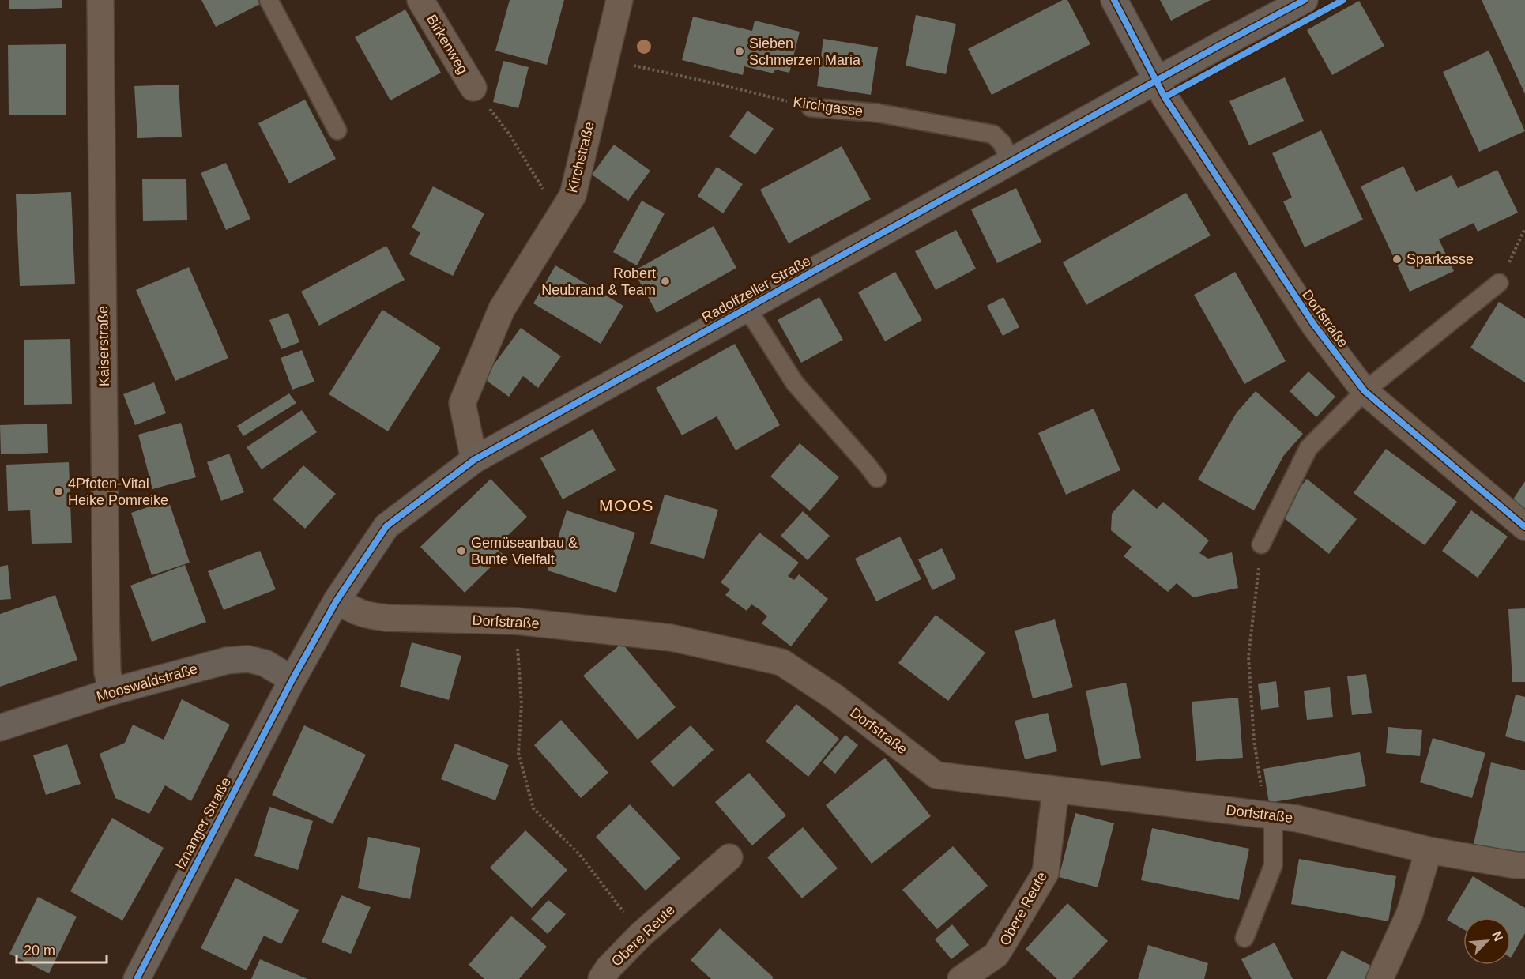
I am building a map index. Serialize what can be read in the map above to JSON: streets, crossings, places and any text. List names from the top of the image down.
{
  "streets": {
    "main road": ["Radolfzeller Straße", "Mooswaldstraße", "Iznanger Straße"],
    "street": [
      "Birkenweg",
      "Kirchstraße",
      "Dorfstraße",
      "Kaiserstraße",
      "Obere Reute"
    ],
    "lane": ["Kirchgasse"]
  },
  "crossings": [
    ["Kirchgasse", "Kirchstraße"],
    ["Kirchgasse", "Radolfzeller Straße"],
    ["Kirchstraße", "Radolfzeller Straße"],
    ["Radolfzeller Straße", "Dorfstraße"],
    ["Radolfzeller Straße", "Mooswaldstraße"],
    ["Radolfzeller Straße", "Iznanger Straße"],
    ["Dorfstraße", "Obere Reute"],
    ["Kaiserstraße", "Mooswaldstraße"],
    ["Mooswaldstraße", "Iznanger Straße"]
  ],
  "districts": ["MOOS"],
  "places": [
    "Sieben Schmerzen Maria",
    "Sparkasse",
    "Robert Neubrand & Team",
    "4Pfoten-Vital Heike Pomreike",
    "Gemüseanbau & Bunte Vielfalt"
  ],
  "scale_bar": "20 m",
  "north": "top right"
}
